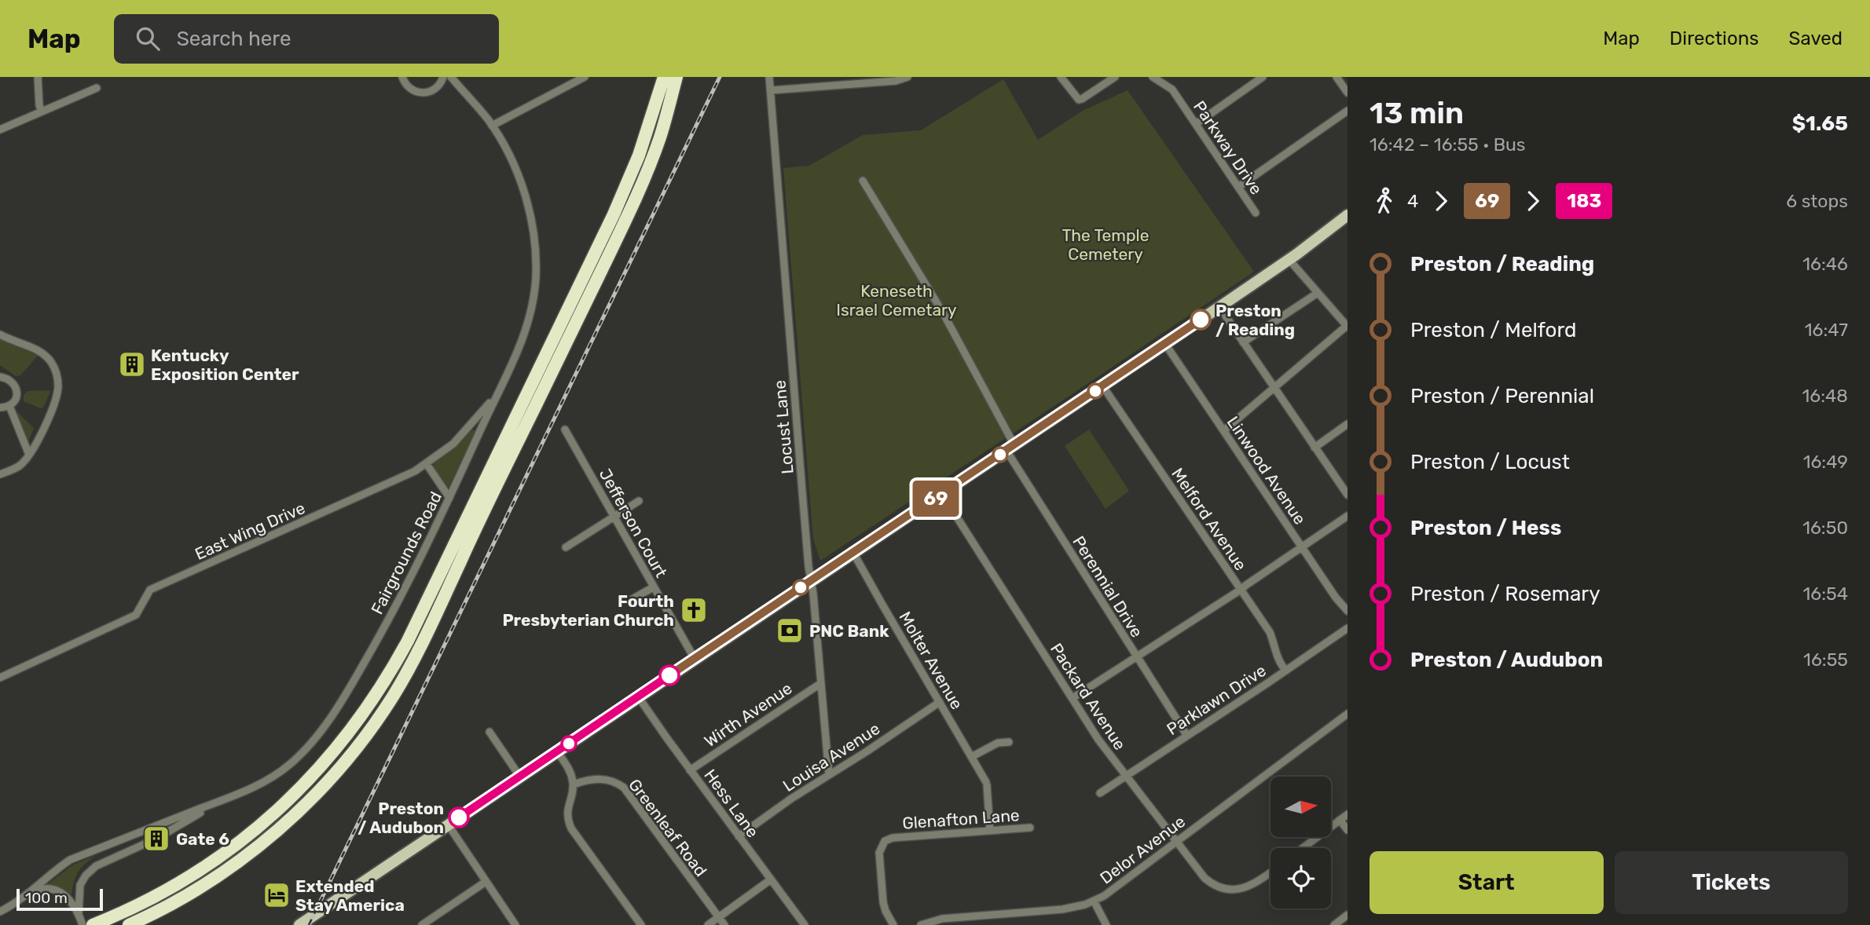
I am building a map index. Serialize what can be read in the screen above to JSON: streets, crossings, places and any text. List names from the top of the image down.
{
  "streets": {
    "street": [
      "Parkway Drive",
      "Locust Lane",
      "Linwood Avenue",
      "Melford Avenue",
      "Jefferson Court",
      "East Wing Drive",
      "Fairgrounds Road",
      "Perennial Drive",
      "Molter Avenue",
      "Packard Avenue",
      "Parklawn Drive",
      "Wirth Avenue",
      "Louisa Avenue",
      "Hess Lane",
      "Glenafton Lane",
      "Greenleaf Road",
      "Delor Avenue"
    ]
  },
  "crossings": [
    ["Locust Lane", "Wirth Avenue"],
    ["Locust Lane", "Louisa Avenue"],
    ["Melford Avenue", "Parklawn Drive"],
    ["East Wing Drive", "Fairgrounds Road"],
    ["Perennial Drive", "Parklawn Drive"],
    ["Molter Avenue", "Louisa Avenue"],
    ["Molter Avenue", "Glenafton Lane"],
    ["Packard Avenue", "Parklawn Drive"],
    ["Packard Avenue", "Delor Avenue"],
    ["Wirth Avenue", "Hess Lane"],
    ["Louisa Avenue", "Hess Lane"]
  ],
  "parks": ["The Temple Cemetery", "Keneseth Israel Cemetary"],
  "places": {
    "other": ["Preston / Reading", "Preston / Audubon"],
    "building": ["Kentucky Exposition Center", "Gate 6"],
    "church": ["Fourth Presbyterian Church"],
    "bank": ["PNC Bank"],
    "hotel": ["Extended Stay America"]
  },
  "lines": ["bus line 69", "bus line 183"],
  "scale_bar": "100 m",
  "north": "right",
  "page": {
    "header": "Map",
    "search": "Search here",
    "nav": ["Map", "Directions", "Saved"],
    "on_map": "69",
    "heading": ["13 min", "16:42 – 16:55 · Bus", "$1.65"],
    "legs": [
      "4",
      "69",
      "183",
      "6 stops"
    ],
    "list": [
      {
        "name": "Preston / Reading",
        "value": "16:46"
      },
      {
        "name": "Preston / Melford",
        "value": "16:47"
      },
      {
        "name": "Preston / Perennial",
        "value": "16:48"
      },
      {
        "name": "Preston / Locust",
        "value": "16:49"
      },
      {
        "name": "Preston / Hess",
        "value": "16:50"
      },
      {
        "name": "Preston / Rosemary",
        "value": "16:54"
      },
      {
        "name": "Preston / Audubon",
        "value": "16:55"
      }
    ],
    "buttons": ["Start", "Tickets"],
    "scale": "100 m"
  }
}
